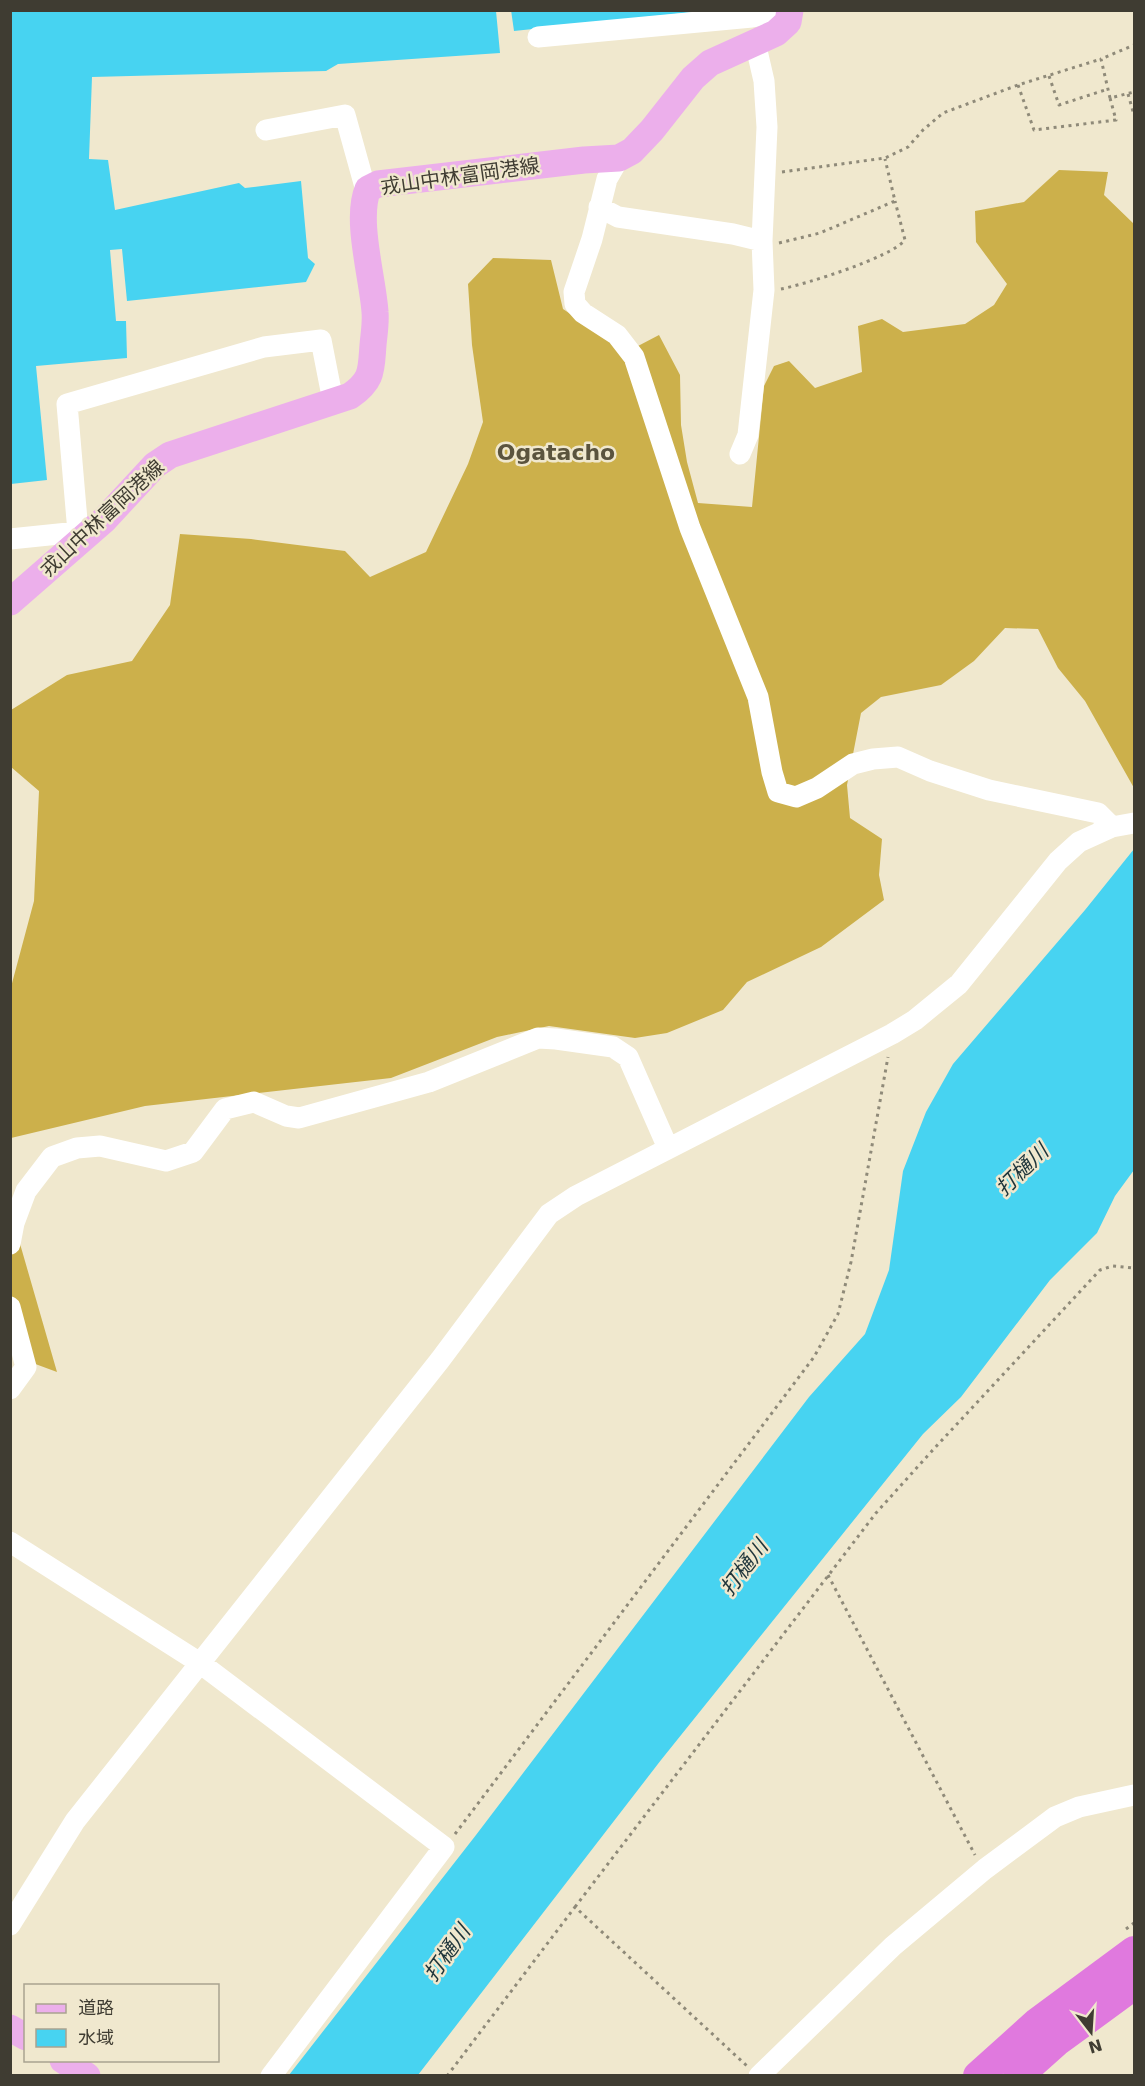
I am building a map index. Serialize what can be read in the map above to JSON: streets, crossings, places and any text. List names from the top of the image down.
{
  "streets": {
    "main road": ["戎山中林富岡港線"]
  },
  "districts": ["Ogatacho"],
  "water": ["打樋川"],
  "legend": ["道路", "水域"],
  "north": "bottom"
}
